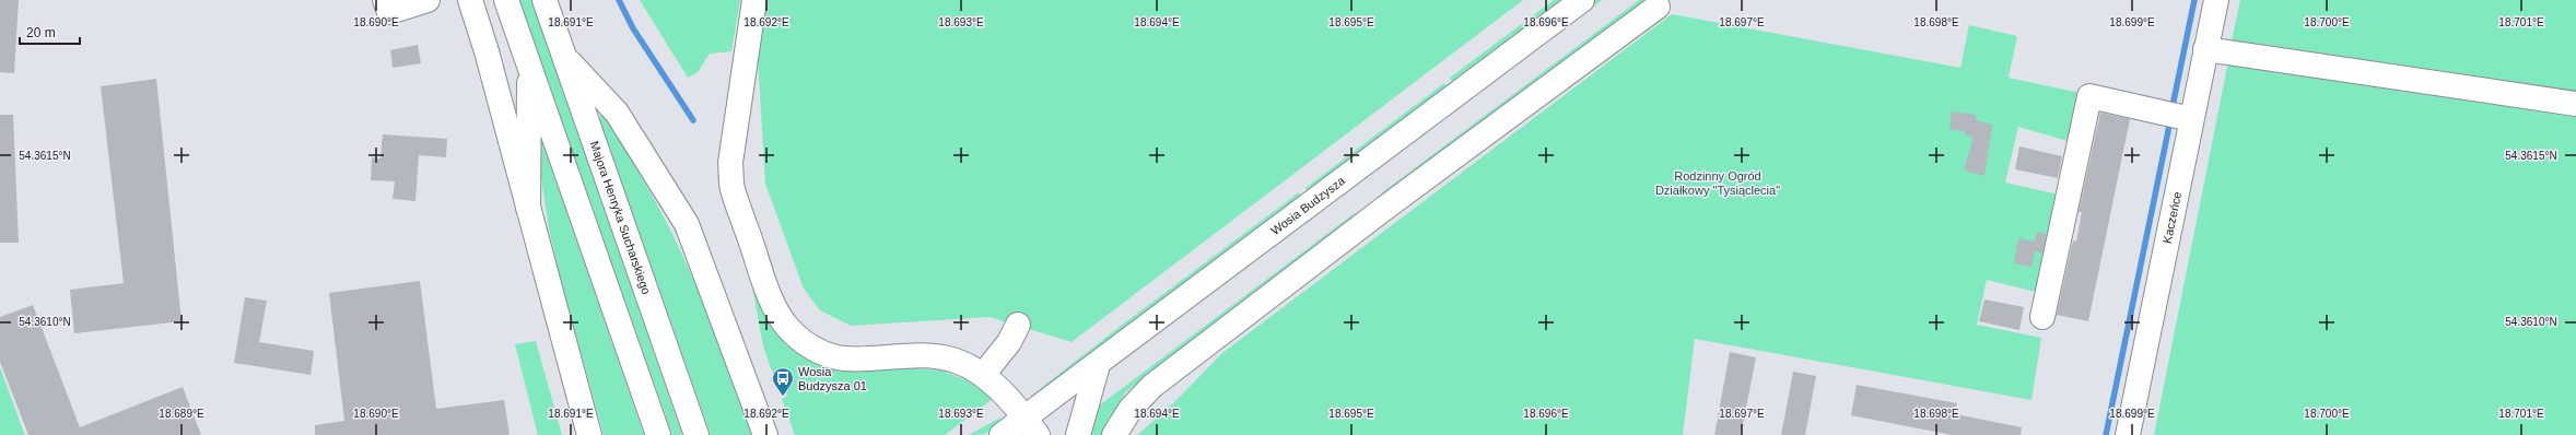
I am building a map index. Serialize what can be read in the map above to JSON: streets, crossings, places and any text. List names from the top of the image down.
{
  "streets": {
    "main road": ["Wosia Budzysza", "Majora Henryka Sucharskiego", "Kaczeńce"]
  },
  "parks": ["Rodzinny Ogród Działkowy \"Tysiąclecia\""],
  "places": {
    "bus stop": ["Wosia Budzysza 01"]
  },
  "scale_bar": "20 m",
  "coordinates": [
    "18.690°E",
    "18.691°E",
    "18.692°E",
    "18.693°E",
    "18.694°E",
    "18.695°E",
    "18.696°E",
    "18.697°E",
    "18.698°E",
    "18.699°E",
    "18.700°E",
    "18.701°E",
    "54.3615°N",
    "54.3610°N",
    "18.689°E"
  ]
}
